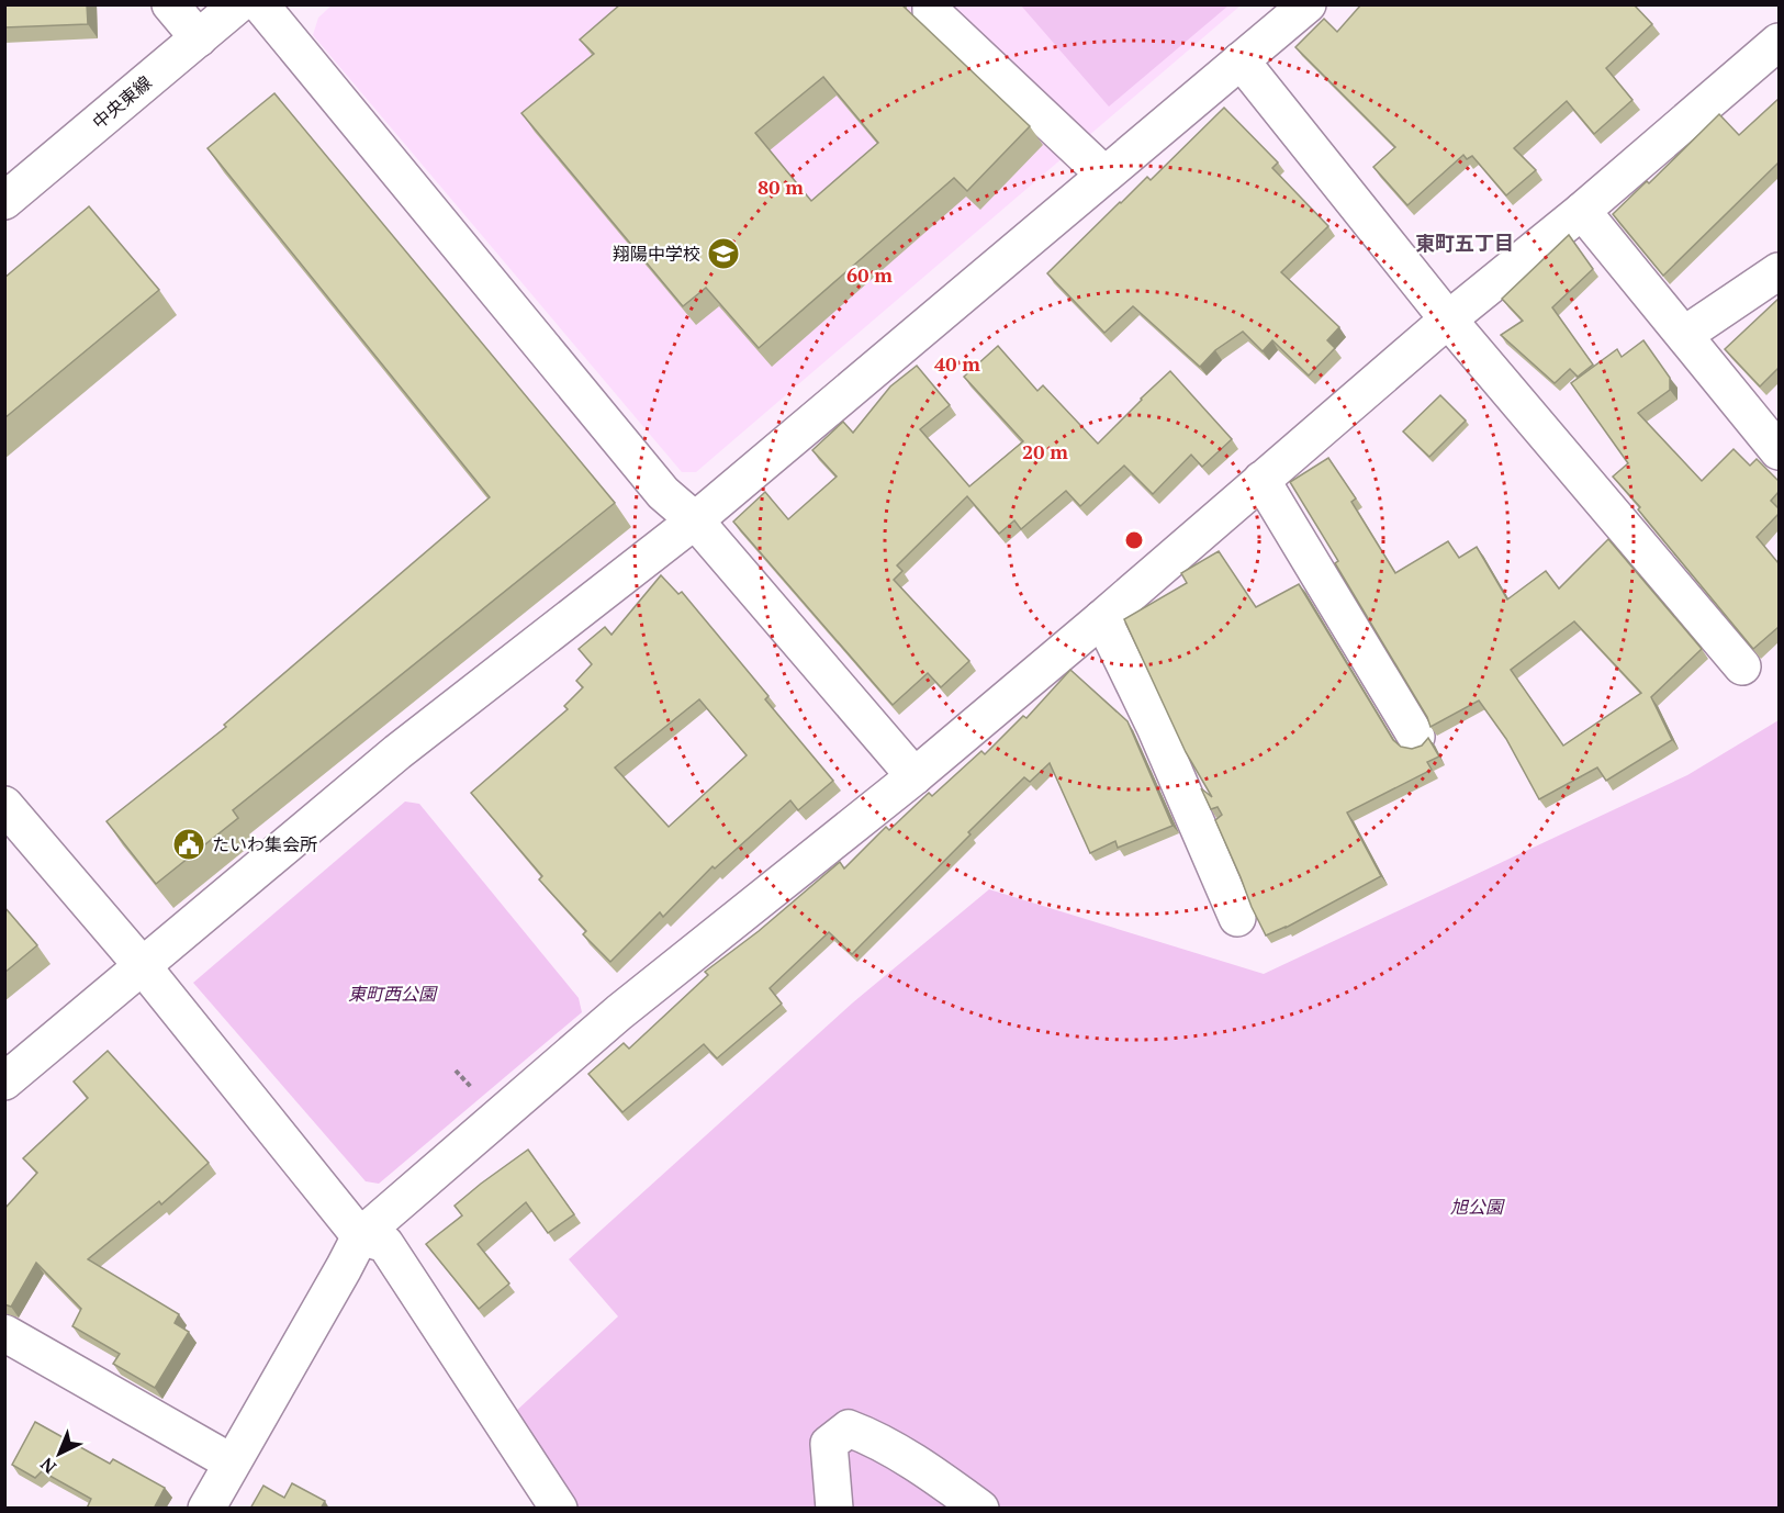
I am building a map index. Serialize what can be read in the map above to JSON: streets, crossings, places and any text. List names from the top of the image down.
{
  "streets": {
    "street": ["中央東線"]
  },
  "districts": ["東町五丁目"],
  "parks": ["東町西公園", "旭公園"],
  "places": {
    "school or university": ["翔陽中学校"],
    "public building": ["たいわ集会所"]
  },
  "north": "bottom left",
  "rings": [
    "80 m",
    "60 m",
    "40 m",
    "20 m"
  ]
}
